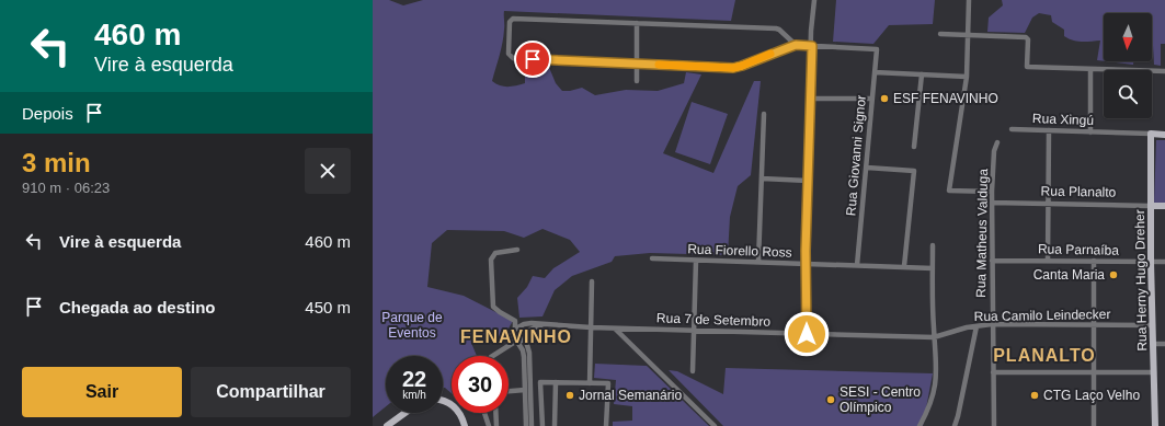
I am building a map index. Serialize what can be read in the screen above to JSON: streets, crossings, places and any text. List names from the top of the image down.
{
  "streets": {
    "main road": ["Rua Xingú", "Rua Planalto", "Rua Herny Hugo Dreher"],
    "street": [
      "Rua Giovanni Signor",
      "Rua Matheus Valduga",
      "Rua Parnaíba",
      "Rua Fiorello Ross",
      "Rua Camilo Leindecker",
      "Rua 7 de Setembro"
    ]
  },
  "crossings": [
    ["Rua Xingú", "Rua Herny Hugo Dreher"],
    ["Rua Giovanni Signor", "Rua Fiorello Ross"],
    ["Rua Planalto", "Rua Matheus Valduga"],
    ["Rua Planalto", "Rua Herny Hugo Dreher"],
    ["Rua Matheus Valduga", "Rua Parnaíba"],
    ["Rua Matheus Valduga", "Rua Camilo Leindecker"],
    ["Rua Parnaíba", "Rua Herny Hugo Dreher"],
    ["Rua Herny Hugo Dreher", "Rua Camilo Leindecker"],
    ["Rua Camilo Leindecker", "Rua 7 de Setembro"]
  ],
  "districts": ["FENAVINHO", "PLANALTO"],
  "parks": ["Parque de Eventos"],
  "places": [
    "ESF FENAVINHO",
    "Canta Maria",
    "Jornal Semanário",
    "CTG Laço Velho",
    "SESI - Centro Olímpico"
  ],
  "north": "bottom",
  "page": {
    "turn": ["460 m", "Vire à esquerda"],
    "then": "Depois",
    "heading": ["3 min", "910 m · 06:23"],
    "list": [
      {
        "name": "Vire à esquerda",
        "value": "460 m"
      },
      {
        "name": "Chegada ao destino",
        "value": "450 m"
      }
    ],
    "speed": "22 km/h",
    "limit": "30",
    "buttons": ["Sair", "Compartilhar"]
  }
}
